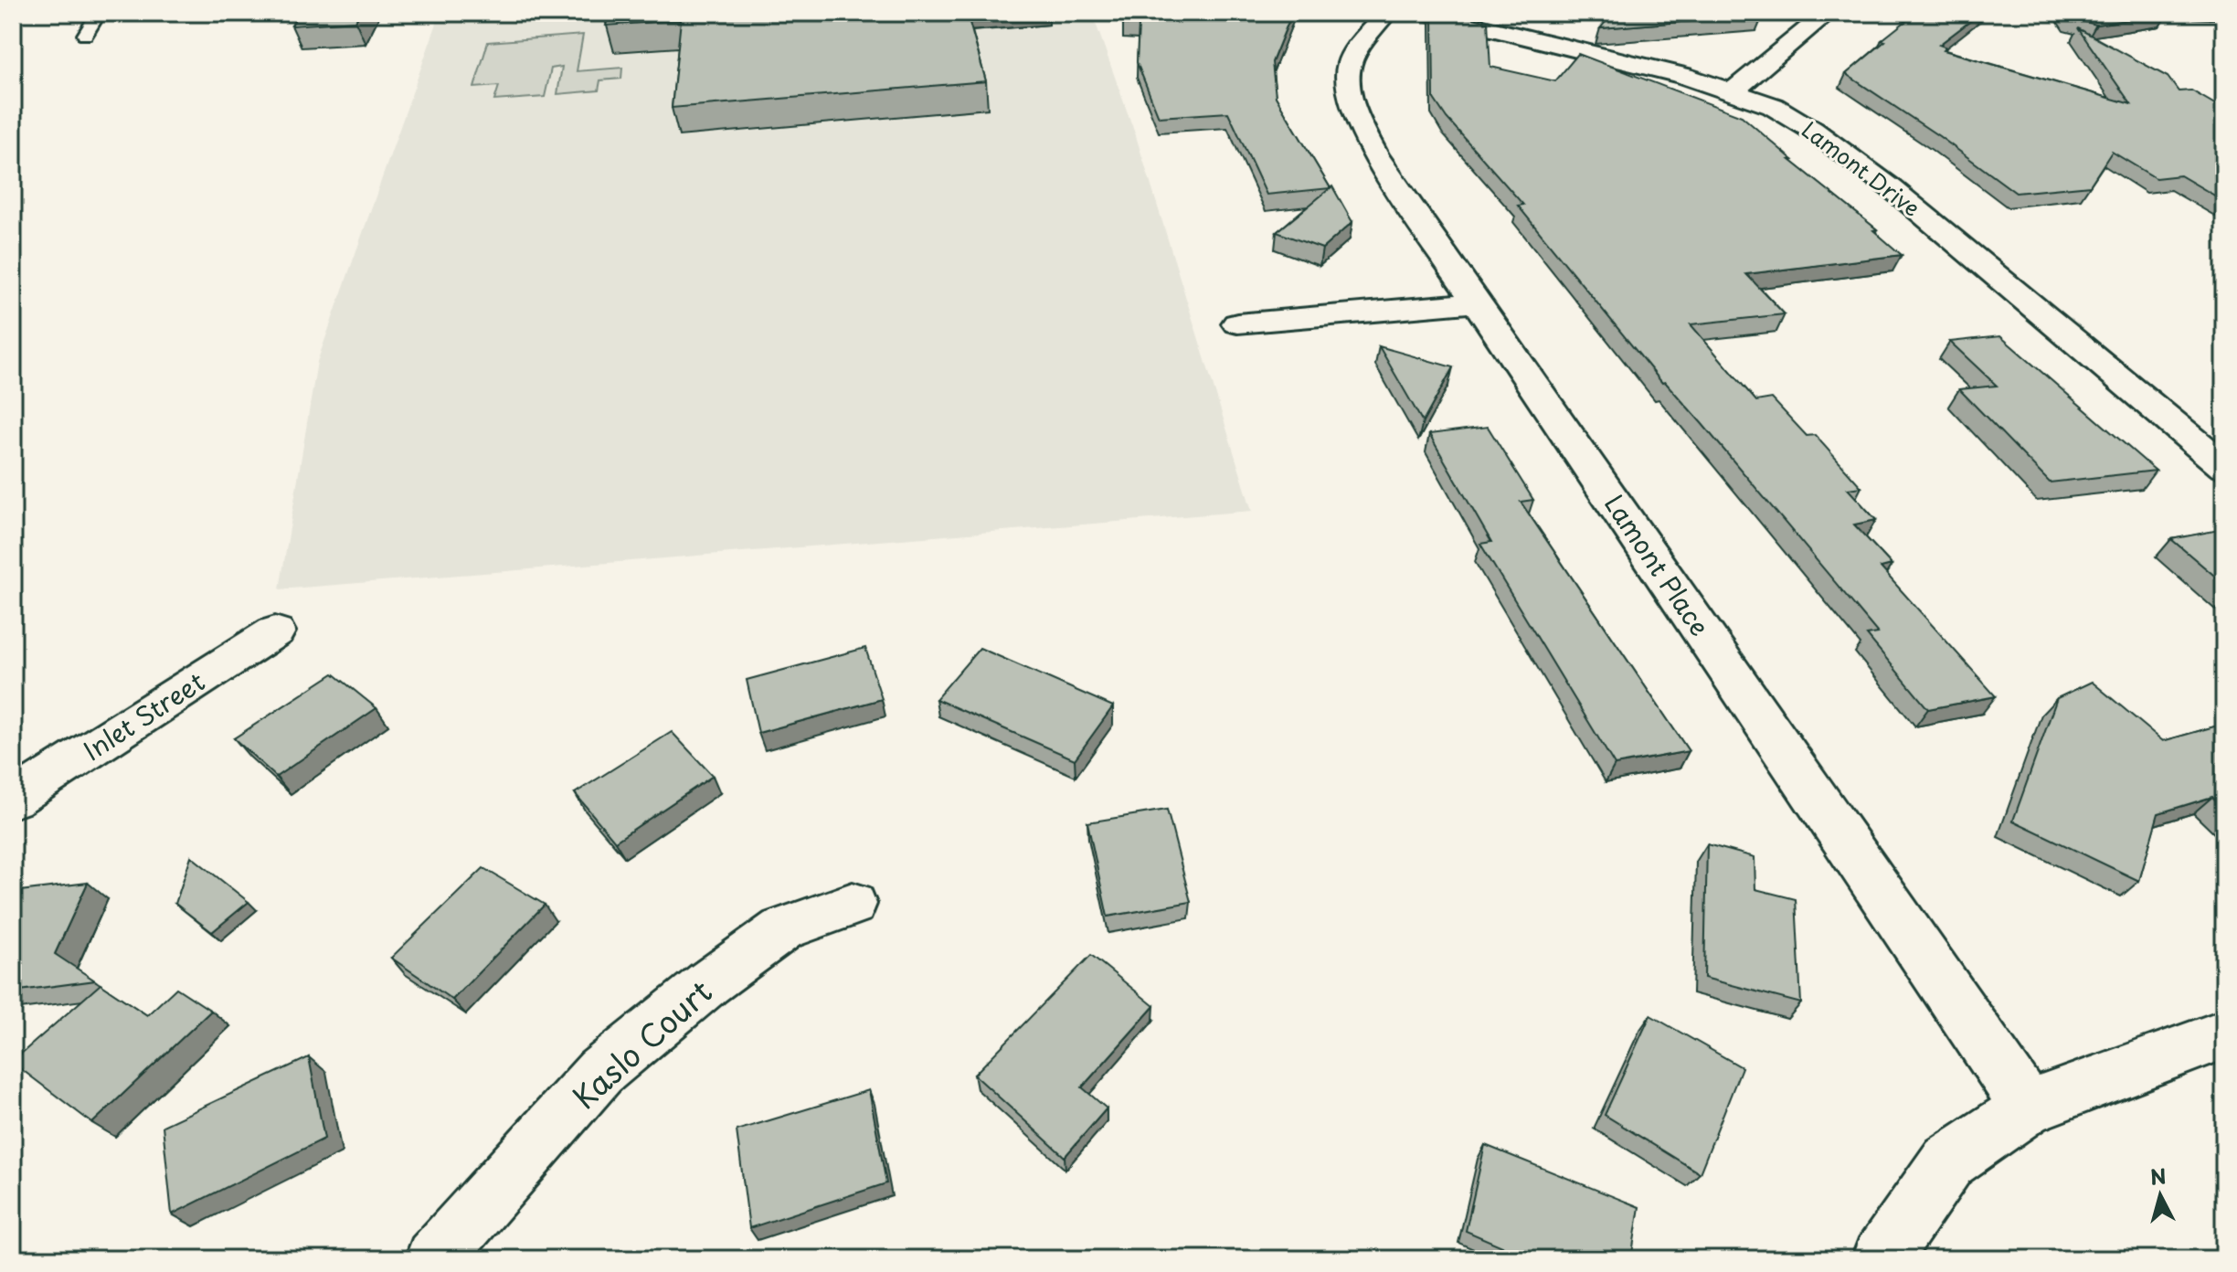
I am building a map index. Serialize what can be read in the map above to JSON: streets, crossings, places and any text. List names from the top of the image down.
{
  "streets": {
    "street": [
      "Lamont Drive",
      "Lamont Place",
      "Inlet Street",
      "Kaslo Court"
    ]
  },
  "north": "top"
}
